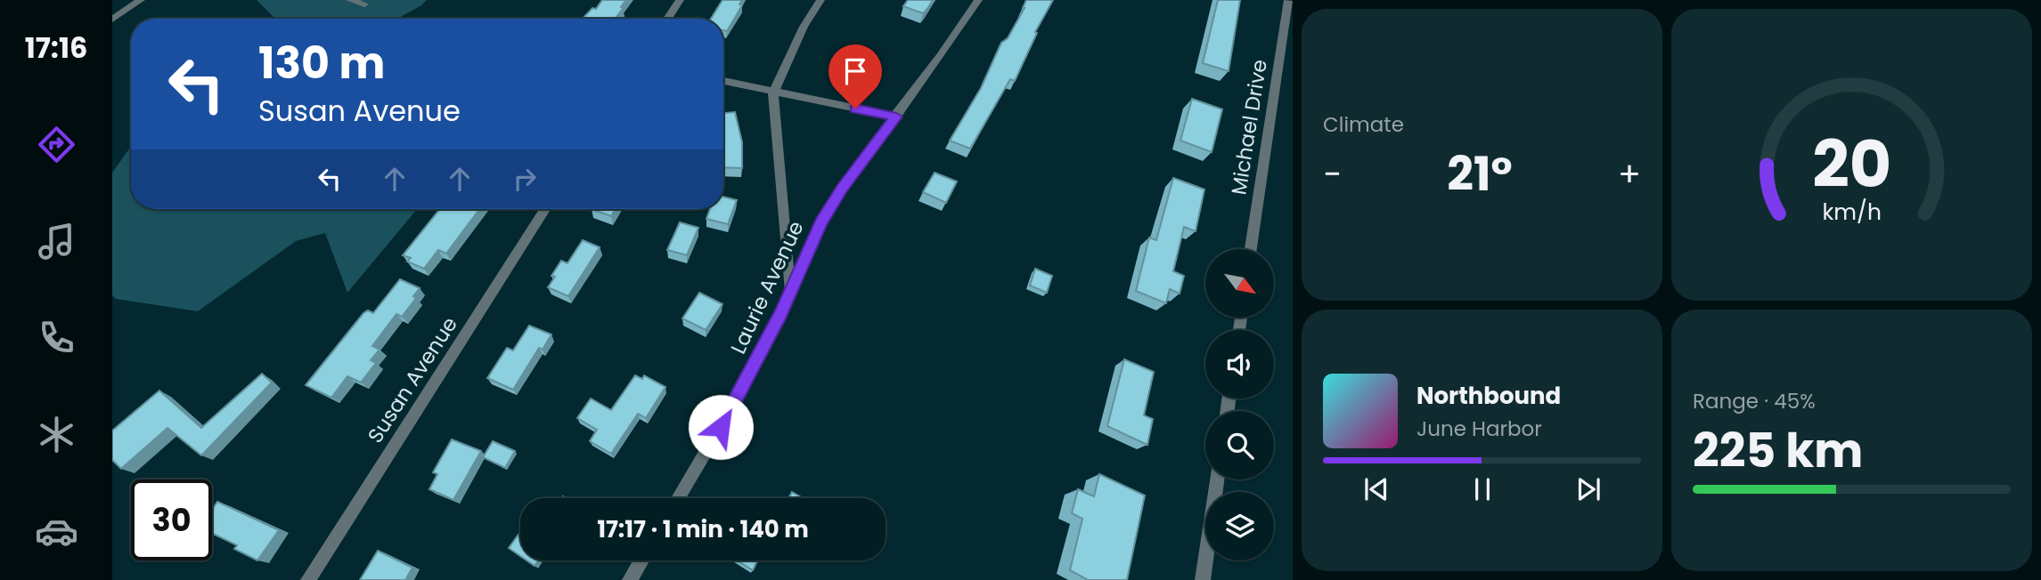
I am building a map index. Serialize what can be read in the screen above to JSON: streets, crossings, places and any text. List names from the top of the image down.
{
  "streets": {
    "street": ["Michael Drive", "Laurie Avenue", "Susan Avenue"]
  },
  "north": "bottom right",
  "page": {
    "tabs": "17:16",
    "tile": [
      "Climate",
      ["Range · 45%", "225 km"]
    ],
    "turn": ["130 m", "Susan Avenue"],
    "heat": ["−", "21°", "+"],
    "song": ["Northbound", "June Harbor"],
    "limit": "30",
    "trip": "17:17 · 1 min · 140 m",
    "gauge": ["20", "km/h"]
  }
}
